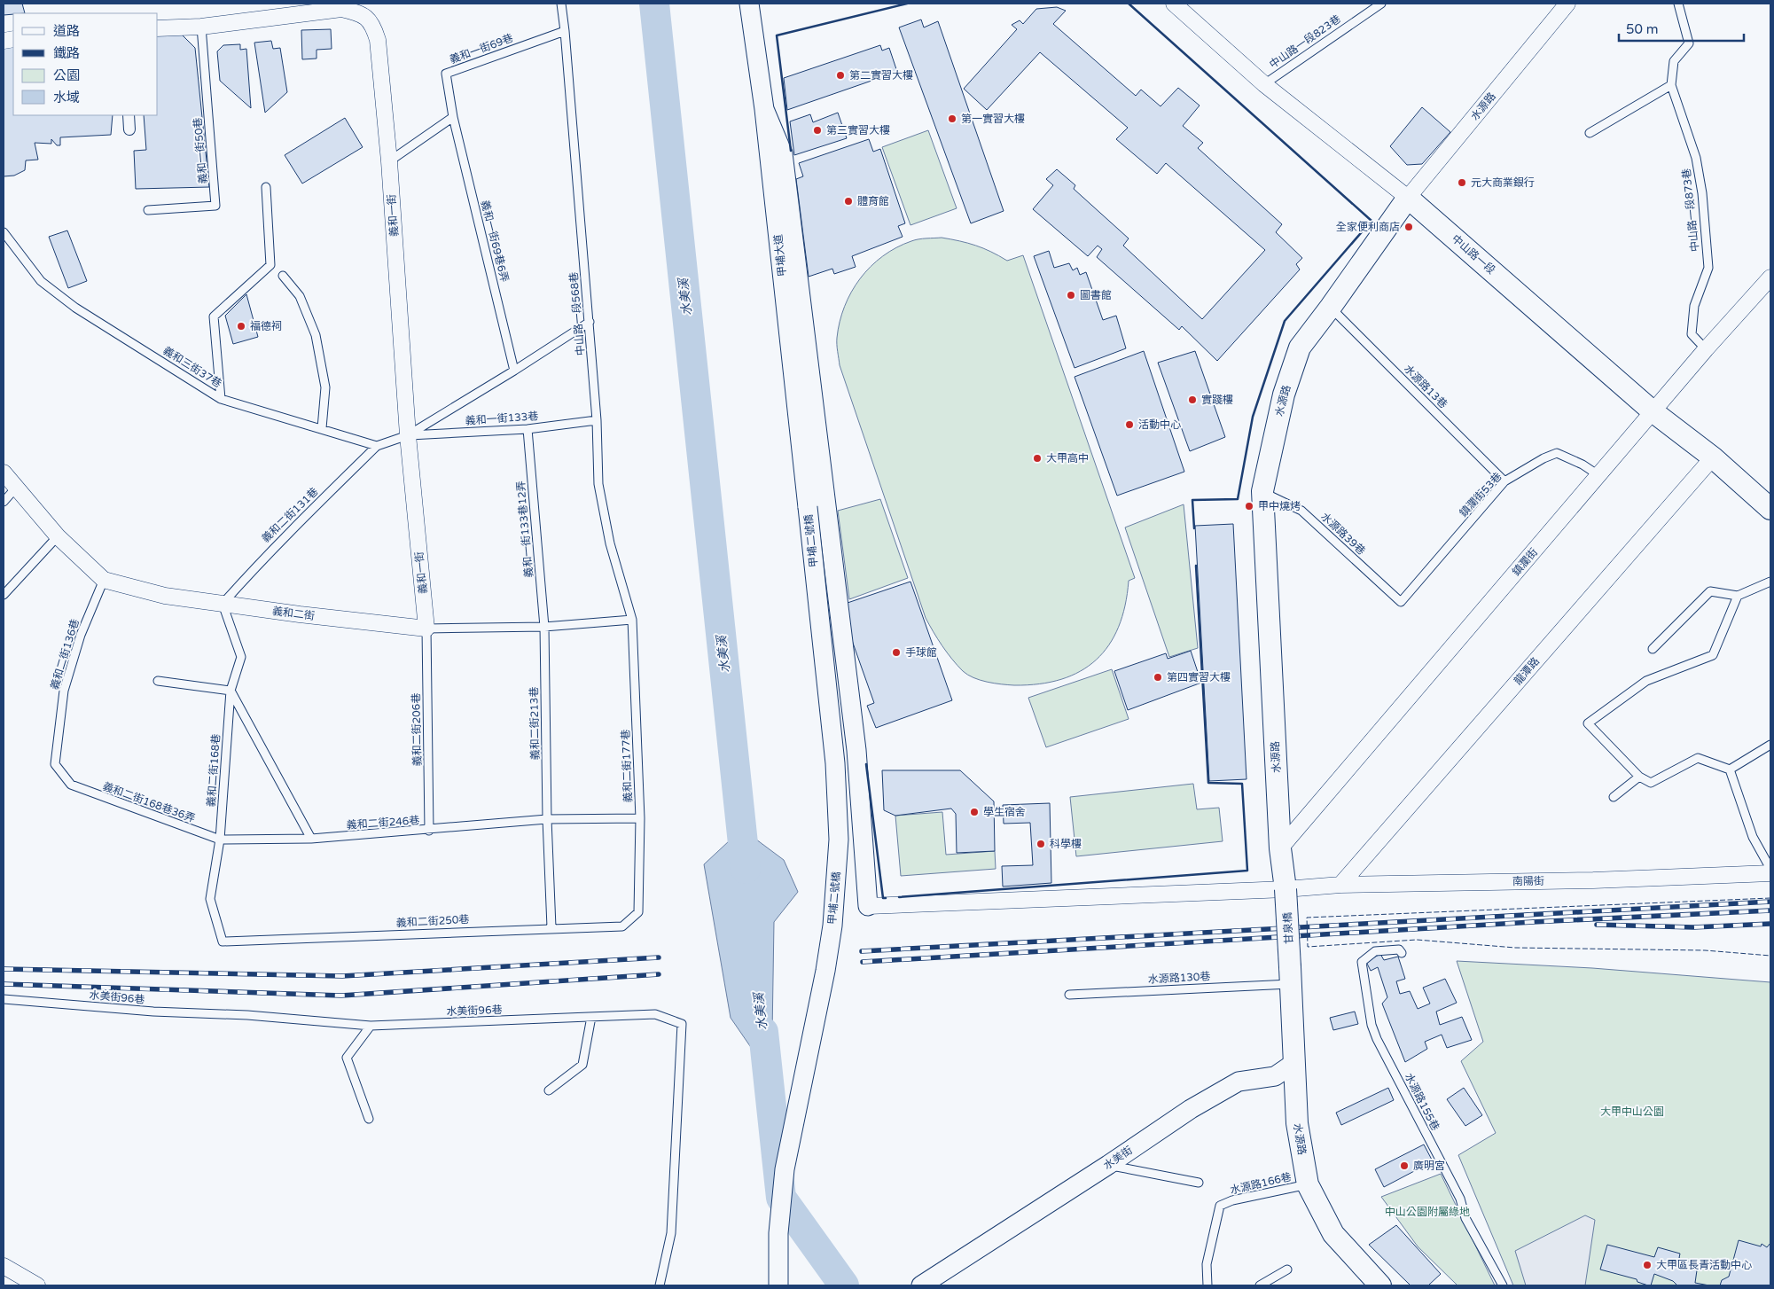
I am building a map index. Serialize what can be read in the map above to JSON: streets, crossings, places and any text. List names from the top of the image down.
{
  "streets": {
    "main road": ["水源路", "中山路一段", "甘泉橋"],
    "street": [
      "義和一街",
      "甲埔大道",
      "甲埔二號橋",
      "鎮瀾街",
      "義和二街",
      "龍潭路",
      "南陽街",
      "水美街"
    ],
    "lane": [
      "中山路一段823巷",
      "義和一街69巷",
      "義和一街50巷",
      "中山路一段873巷",
      "義和一街69巷6弄",
      "中山路一段568巷",
      "義和三街37巷",
      "水源路13巷",
      "義和一街133巷",
      "鎮瀾街53巷",
      "義和二街131巷",
      "義和一街133巷12弄",
      "水源路39巷",
      "義和二街136巷",
      "義和二街213巷",
      "義和二街206巷",
      "義和二街177巷",
      "義和二街168巷",
      "義和二街168巷36弄",
      "義和二街246巷",
      "義和二街250巷",
      "水源路130巷",
      "水美街96巷",
      "水源路155巷",
      "水源路166巷"
    ]
  },
  "crossings": [
    ["中山路一段823巷", "中山路一段"],
    ["義和一街69巷", "義和一街69巷6弄"],
    ["義和一街69巷", "中山路一段568巷"],
    ["水源路", "中山路一段"],
    ["水源路", "水源路13巷"],
    ["水源路", "水源路39巷"],
    ["水源路", "鎮瀾街"],
    ["水源路", "南陽街"],
    ["水源路", "甘泉橋"],
    ["水源路", "水源路130巷"],
    ["水源路", "水美街"],
    ["水源路", "水源路166巷"],
    ["義和一街50巷", "義和一街"],
    ["中山路一段873巷", "鎮瀾街"],
    ["義和一街", "義和一街133巷"],
    ["義和一街", "義和二街"],
    ["義和一街", "義和二街206巷"],
    ["中山路一段", "鎮瀾街"],
    ["中山路一段", "龍潭路"],
    ["甲埔大道", "甲埔二號橋"],
    ["中山路一段568巷", "義和一街133巷"],
    ["中山路一段568巷", "義和二街"],
    ["中山路一段568巷", "義和二街177巷"],
    ["義和三街37巷", "義和二街131巷"],
    ["水源路13巷", "鎮瀾街53巷"],
    ["義和一街133巷", "義和一街133巷12弄"],
    ["鎮瀾街53巷", "水源路39巷"],
    ["鎮瀾街53巷", "鎮瀾街"],
    ["義和二街131巷", "義和二街"],
    ["義和二街131巷", "義和二街168巷"],
    ["義和一街133巷12弄", "義和二街"],
    ["義和一街133巷12弄", "義和二街213巷"],
    ["義和二街", "義和二街136巷"],
    ["義和二街", "義和二街213巷"],
    ["義和二街", "義和二街206巷"],
    ["義和二街", "義和二街177巷"],
    ["義和二街", "義和二街168巷"],
    ["義和二街136巷", "義和二街168巷36弄"],
    ["龍潭路", "南陽街"],
    ["義和二街213巷", "義和二街246巷"],
    ["義和二街213巷", "義和二街250巷"],
    ["義和二街206巷", "義和二街246巷"],
    ["義和二街177巷", "義和二街250巷"],
    ["義和二街168巷", "義和二街168巷36弄"],
    ["義和二街168巷", "義和二街246巷"],
    ["義和二街168巷", "義和二街250巷"],
    ["義和二街168巷36弄", "義和二街246巷"],
    ["南陽街", "甘泉橋"],
    ["甘泉橋", "水源路130巷"]
  ],
  "water": ["水美溪"],
  "parks": ["大甲中山公園", "中山公園附屬綠地"],
  "places": [
    "第二實習大樓",
    "第一實習大樓",
    "第三實習大樓",
    "元大商業銀行",
    "體育館",
    "全家便利商店",
    "圖書館",
    "福德祠",
    "實踐樓",
    "活動中心",
    "大甲高中",
    "甲中燒烤",
    "手球館",
    "第四實習大樓",
    "學生宿舍",
    "科學樓",
    "廣明宮",
    "大甲區長青活動中心"
  ],
  "legend": [
    "道路",
    "鐵路",
    "公園",
    "水域"
  ],
  "scale_bar": "50 m"
}
